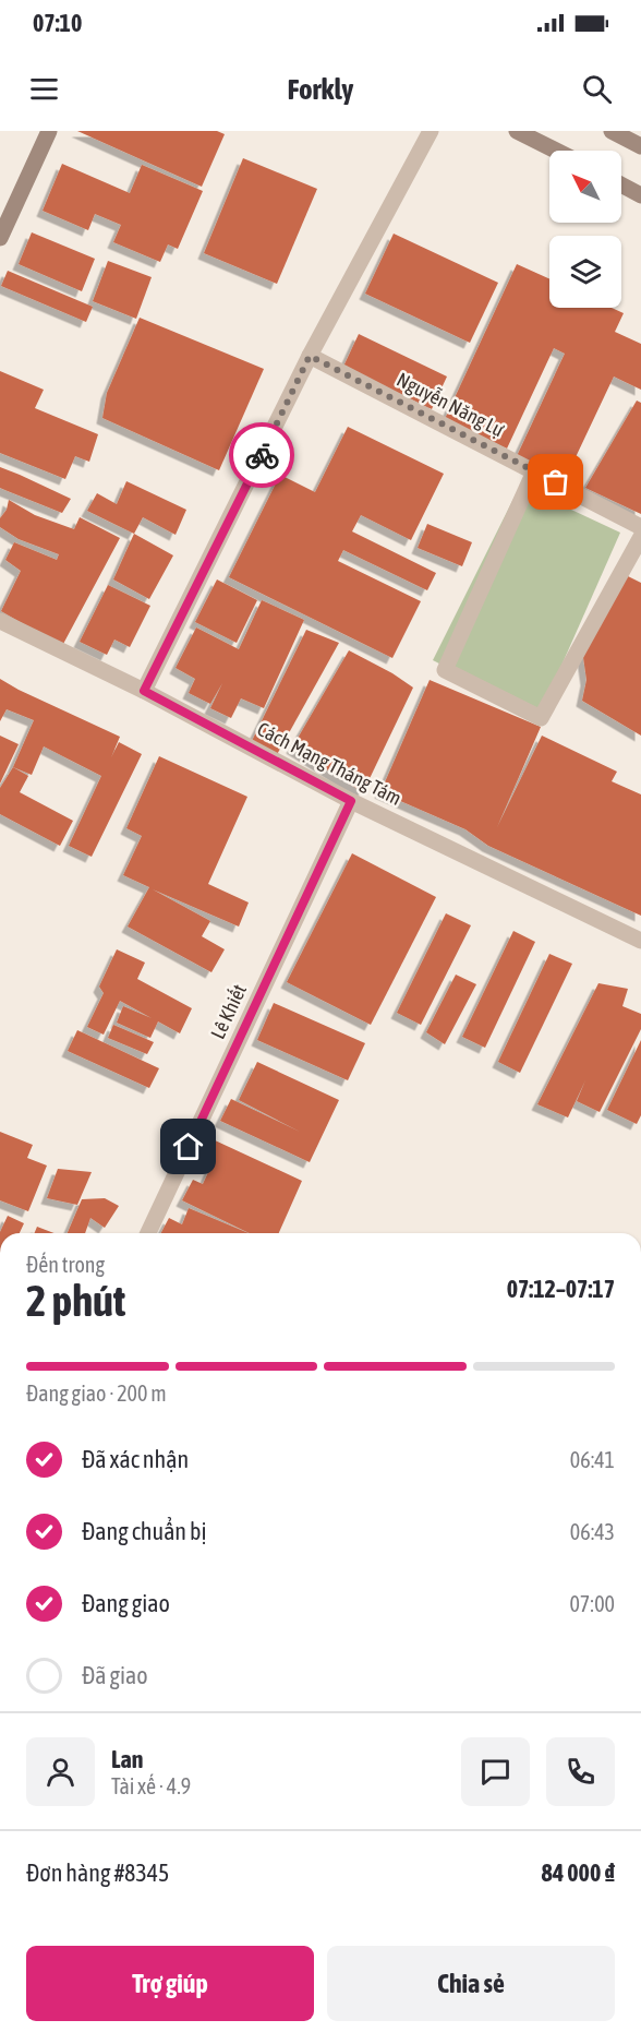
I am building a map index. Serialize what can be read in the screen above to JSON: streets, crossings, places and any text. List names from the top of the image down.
{
  "streets": {
    "street": ["Nguyễn Năng Lự", "Cách Mạng Tháng Tám", "Lê Khiết"]
  },
  "crossings": [
    ["Cách Mạng Tháng Tám", "Lê Khiết"]
  ],
  "north": "top left",
  "page": {
    "status": "07:10",
    "header": "Forkly",
    "heading": ["2 phút", "Đến trong", "07:12–07:17"],
    "panel": [
      "Lan",
      "Tài xế · 4.9",
      "Đơn hàng #8345",
      "84 000 ₫"
    ],
    "bar": "Đang giao · 200 m",
    "list": [
      ["Đã xác nhận", "06:41"],
      ["Đang chuẩn bị", "06:43"],
      ["Đang giao", "07:00"],
      "Đã giao"
    ],
    "buttons": ["Trợ giúp", "Chia sẻ"]
  }
}
